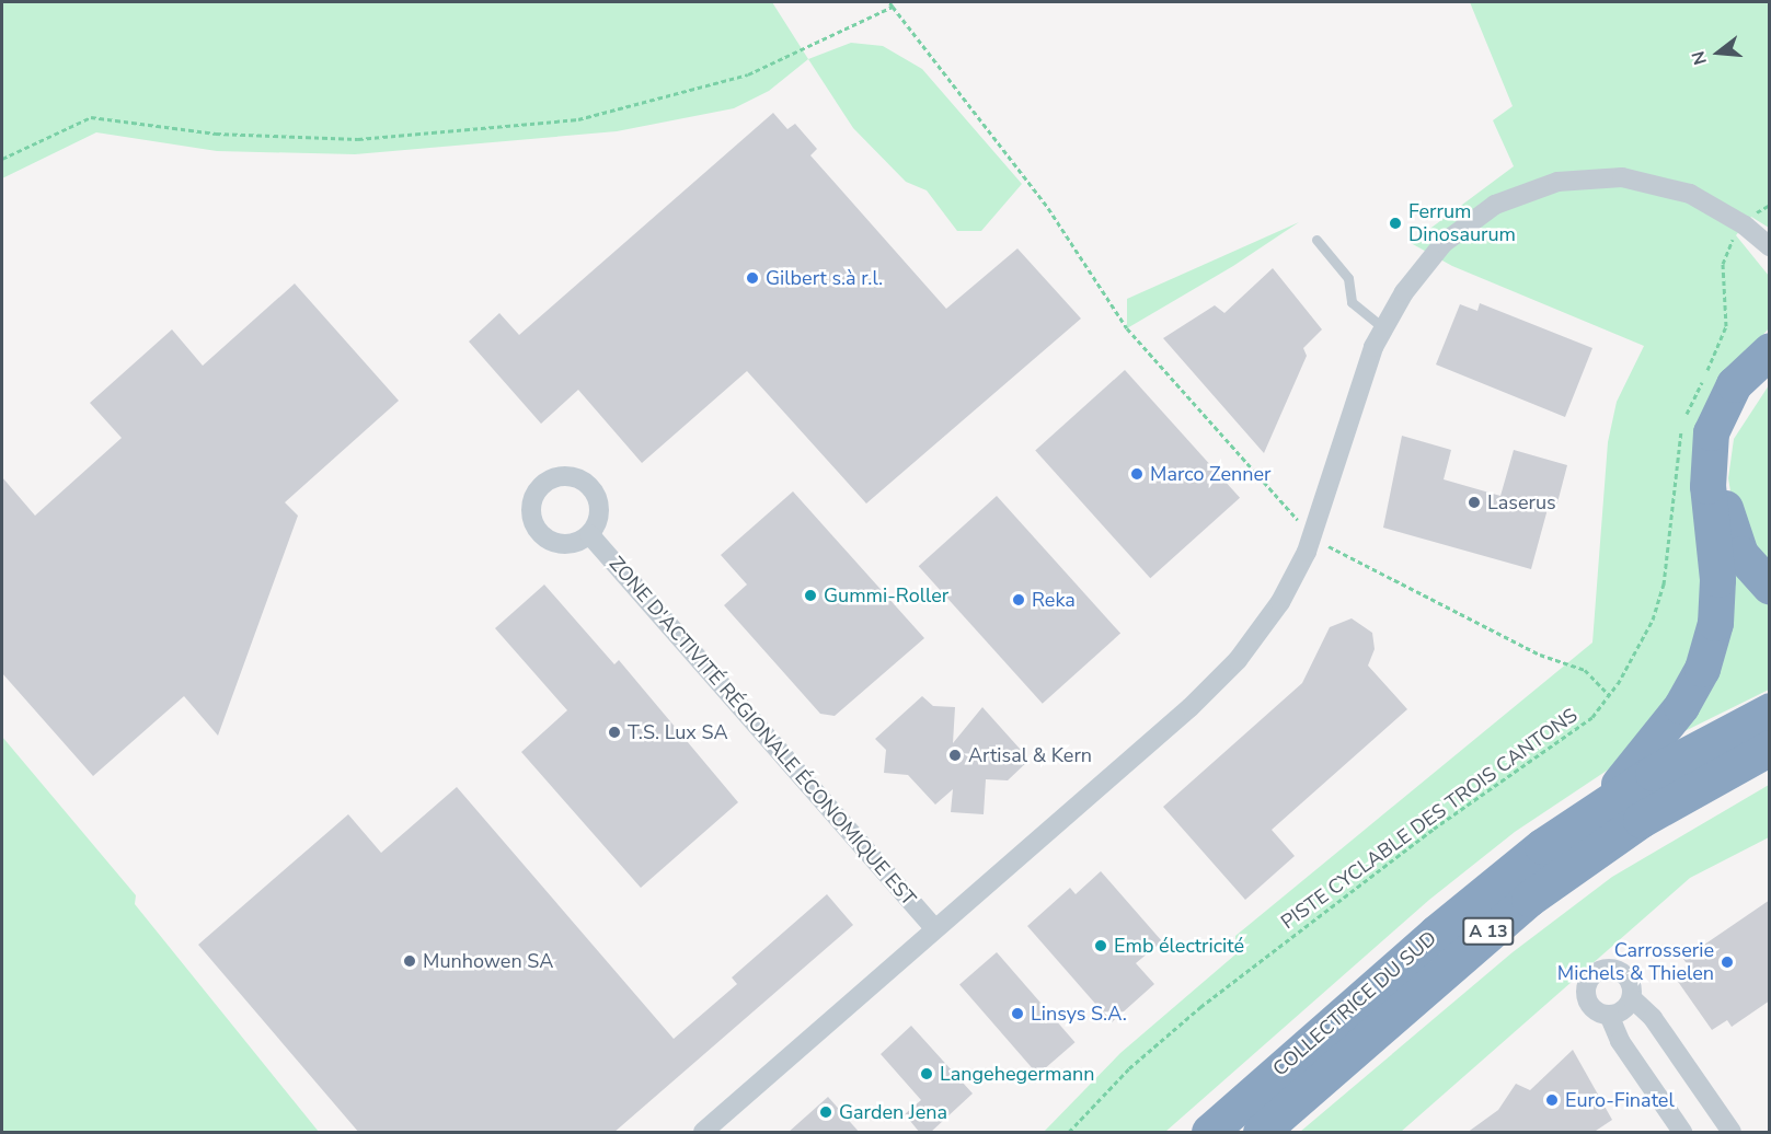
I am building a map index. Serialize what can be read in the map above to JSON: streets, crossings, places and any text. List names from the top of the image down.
{
  "streets": {
    "highway": ["A 13", "COLLECTRICE DU SUD"],
    "street": ["ZONE D'ACTIVITÉ RÉGIONALE ÉCONOMIQUE EST"],
    "path": ["PISTE CYCLABLE DES TROIS CANTONS"]
  },
  "crossings": [
    ["A 13", "COLLECTRICE DU SUD"]
  ],
  "places": [
    "Ferrum Dinosaurum",
    "Gilbert s.à r.l.",
    "Marco Zenner",
    "Laserus",
    "Gummi-Roller",
    "Reka",
    "T.S. Lux SA",
    "Artisal & Kern",
    "Emb électricité",
    "Munhowen SA",
    "Carrosserie Michels & Thielen",
    "Linsys S.A.",
    "Langehegermann",
    "Euro-Finatel",
    "Garden Jena"
  ],
  "north": "left"
}
